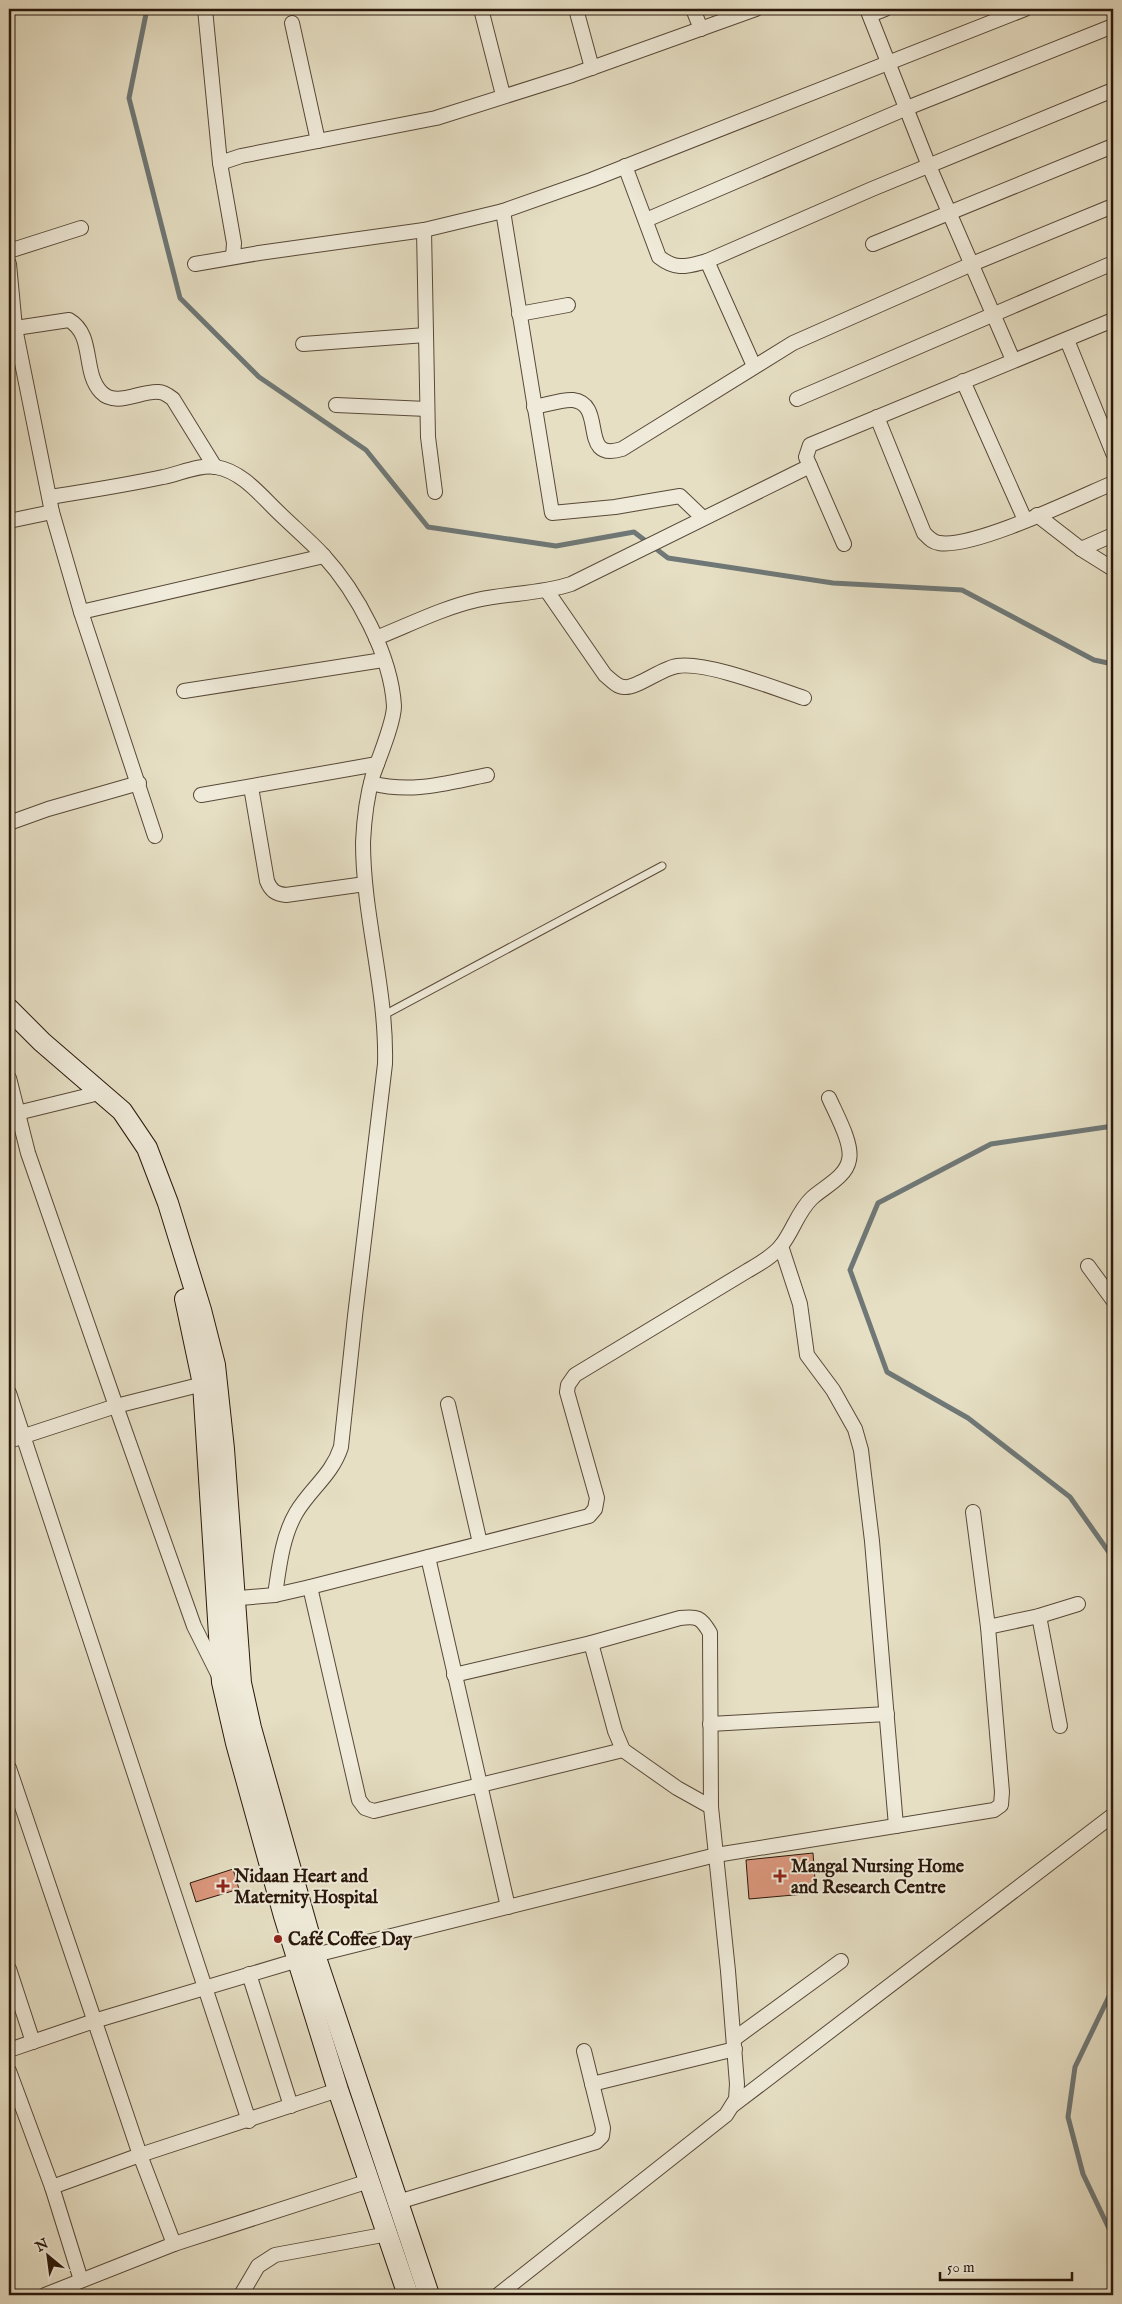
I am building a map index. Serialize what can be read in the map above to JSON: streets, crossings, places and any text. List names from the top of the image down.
{
  "places": {
    "health": ["Mangal Nursing Home and Research Centre", "Nidaan Heart and Maternity Hospital"],
    "other": ["Café Coffee Day"]
  },
  "scale_bar": "50 m",
  "north": "top left"
}
